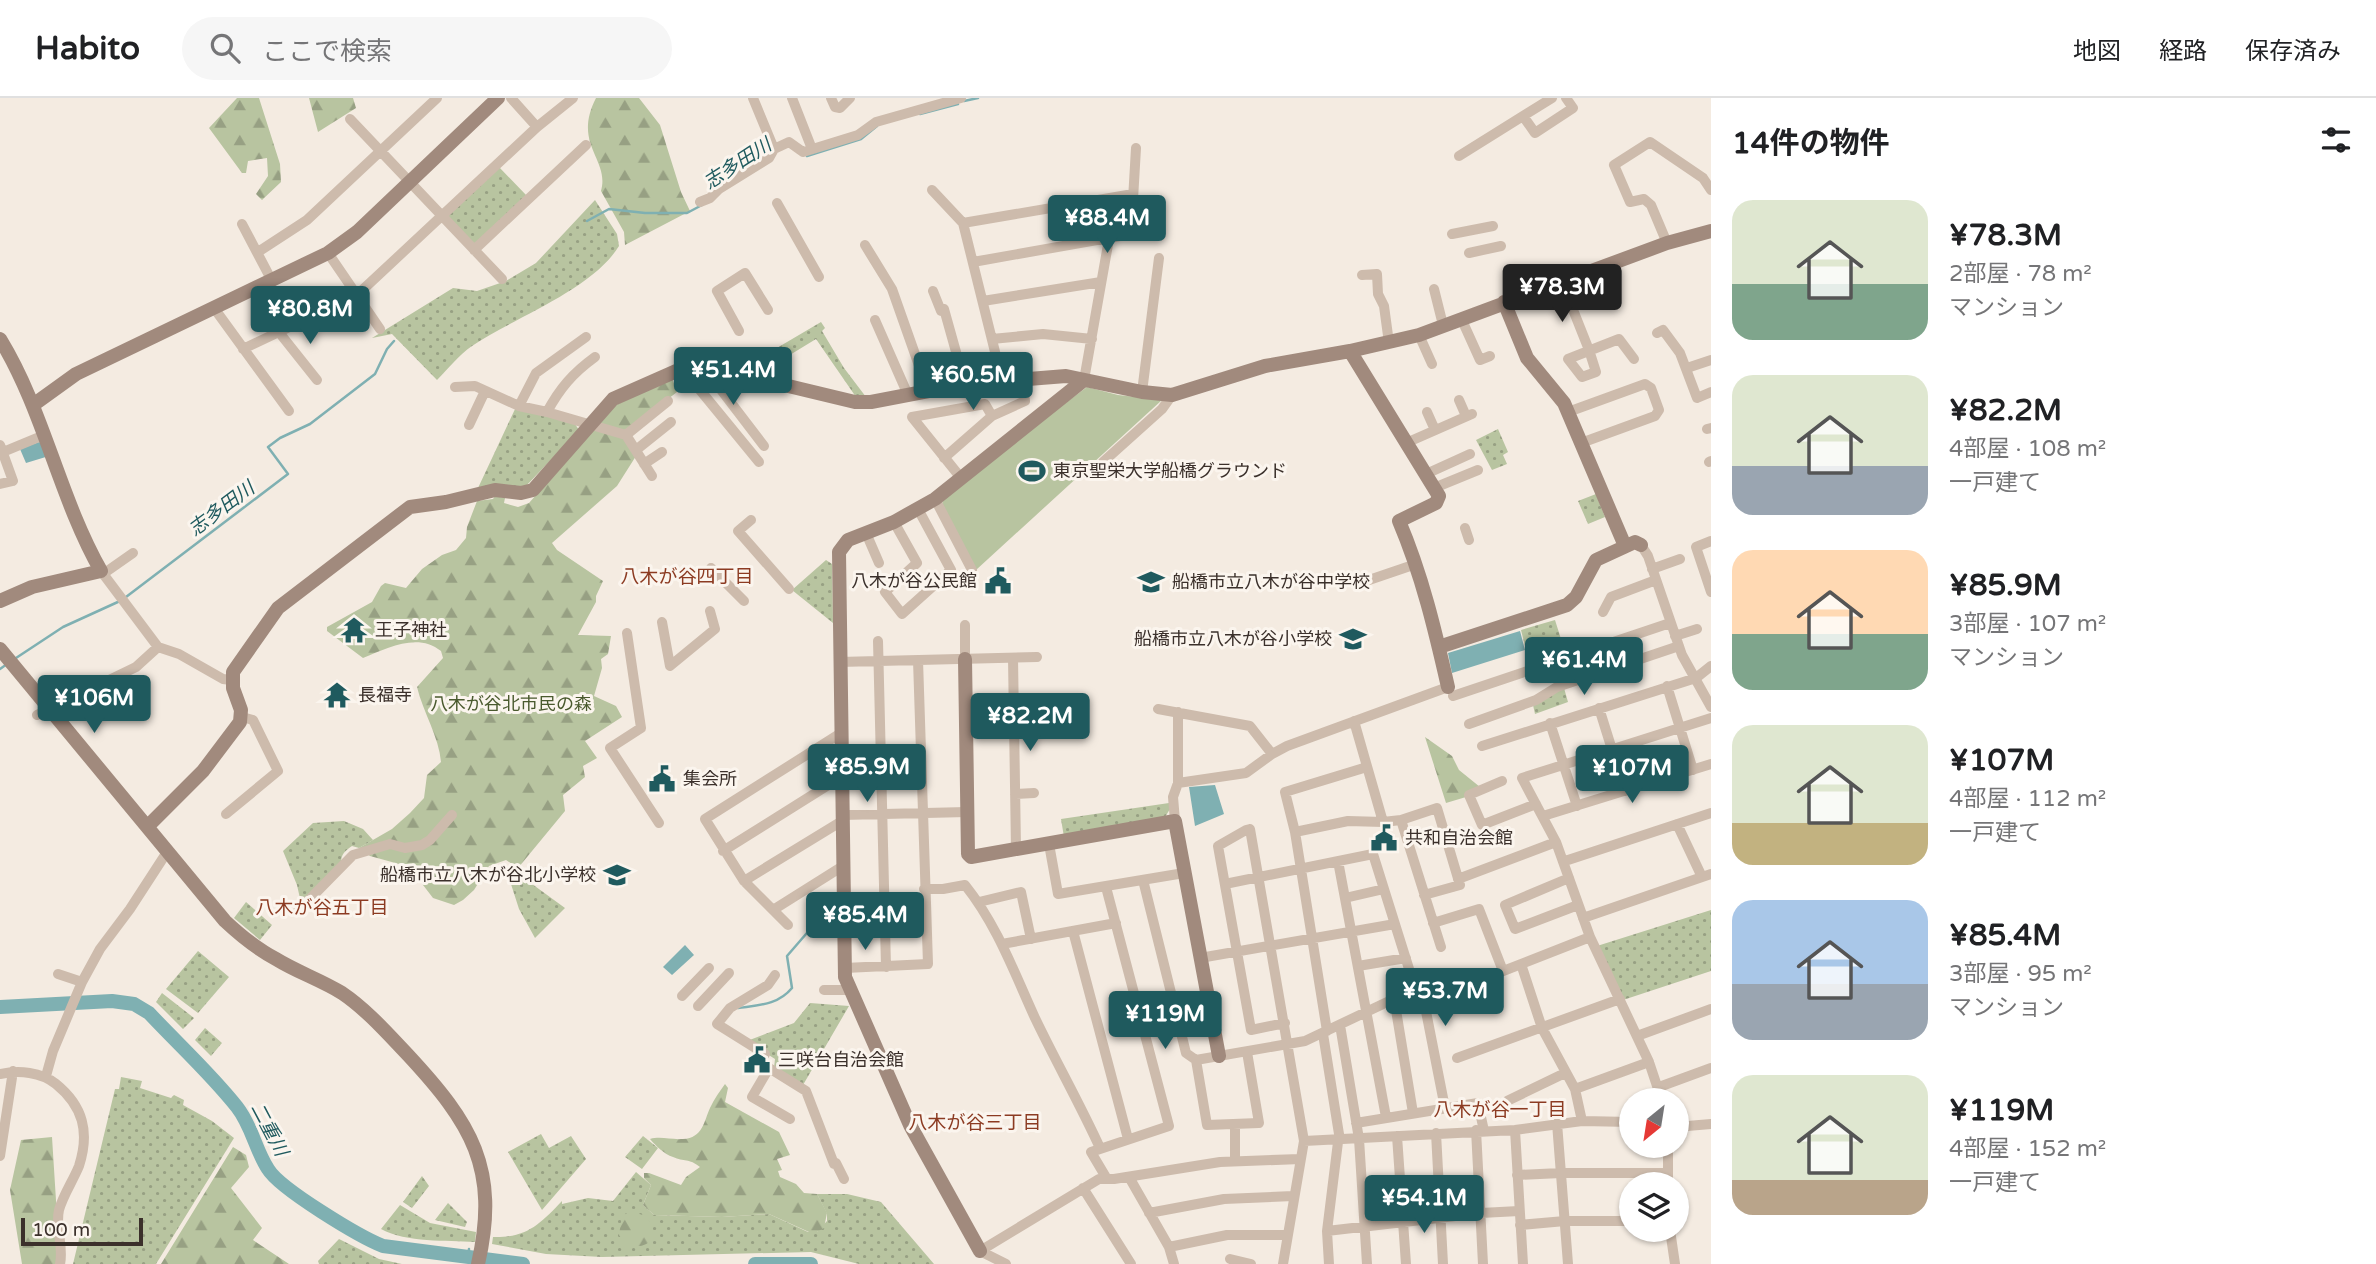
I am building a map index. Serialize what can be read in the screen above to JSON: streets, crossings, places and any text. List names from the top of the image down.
{
  "districts": [
    "八木が谷四丁目",
    "八木が谷五丁目",
    "八木が谷一丁目",
    "八木が谷三丁目"
  ],
  "water": ["志多田川", "二重川"],
  "parks": ["八木が谷北市民の森"],
  "places": {
    "sports": ["東京聖栄大学船橋グラウンド"],
    "public building": [
      "八木が谷公民館",
      "集会所",
      "共和自治会館",
      "三咲台自治会館"
    ],
    "school or university": ["船橋市立八木が谷中学校", "船橋市立八木が谷小学校", "船橋市立八木が谷北小学校"],
    "temple": ["王子神社", "長福寺"]
  },
  "scale_bar": "100 m",
  "north": "bottom left",
  "page": {
    "header": "Habito",
    "search": "ここで検索",
    "nav": ["地図", "経路", "保存済み"],
    "heading": "14件の物件",
    "list": [
      {
        "name": "¥78.3M",
        "note": "2部屋 · 78 m² · マンション"
      },
      {
        "name": "¥82.2M",
        "note": "4部屋 · 108 m² · 一戸建て"
      },
      {
        "name": "¥85.9M",
        "note": "3部屋 · 107 m² · マンション"
      },
      {
        "name": "¥107M",
        "note": "4部屋 · 112 m² · 一戸建て"
      },
      {
        "name": "¥85.4M",
        "note": "3部屋 · 95 m² · マンション"
      },
      {
        "name": "¥119M",
        "note": "4部屋 · 152 m² · 一戸建て"
      }
    ],
    "price": [
      "¥88.4M",
      "¥78.3M",
      "¥80.8M",
      "¥51.4M",
      "¥60.5M",
      "¥61.4M",
      "¥106M",
      "¥82.2M",
      "¥85.9M",
      "¥107M",
      "¥85.4M",
      "¥53.7M",
      "¥119M",
      "¥54.1M"
    ],
    "scale": "100 m"
  }
}
